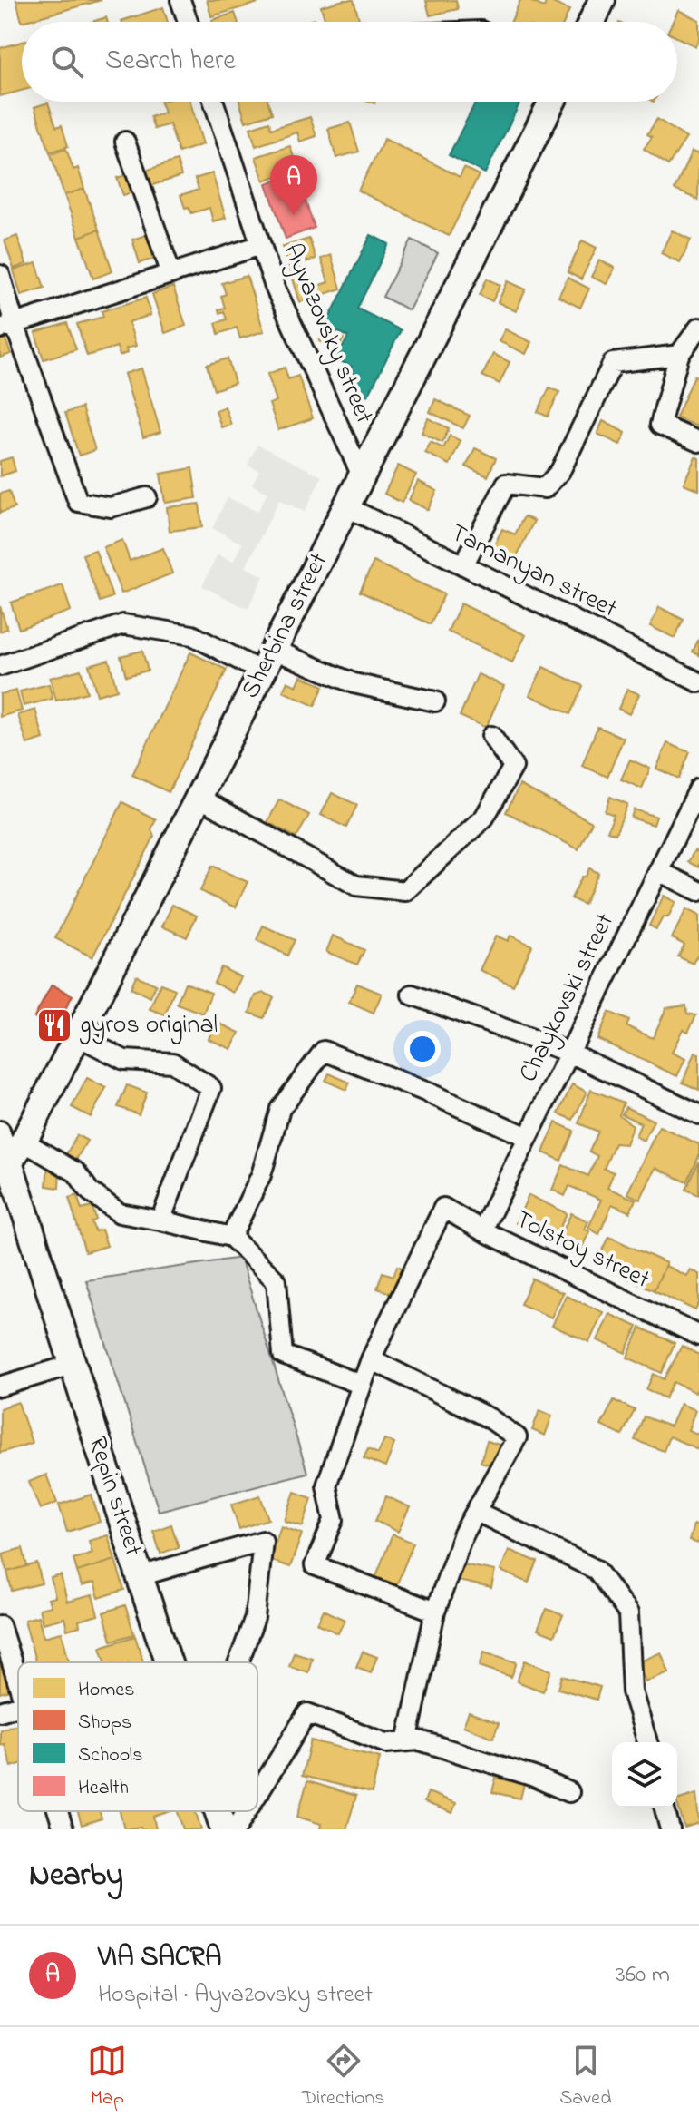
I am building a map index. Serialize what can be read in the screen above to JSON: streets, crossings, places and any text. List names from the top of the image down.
{
  "streets": {
    "street": [
      "Ayvazovsky street",
      "Tamanyan street",
      "Sherbina street",
      "Chaykovski street",
      "Tolstoy street",
      "Repin street"
    ]
  },
  "crossings": [
    ["Ayvazovsky street", "Sherbina street"],
    ["Tamanyan street", "Sherbina street"],
    ["Sherbina street", "Repin street"],
    ["Chaykovski street", "Tolstoy street"]
  ],
  "places": {
    "restaurant": ["gyros original"]
  },
  "legend": [
    "Homes",
    "Shops",
    "Schools",
    "Health"
  ],
  "page": {
    "search": "Search here",
    "pins": "A",
    "heading": "Nearby",
    "list": [
      {
        "mark": "A",
        "name": "VIA SACRA",
        "note": "Hospital · Ayvazovsky street",
        "value": "360 m"
      }
    ],
    "nav": ["Map", "Directions", "Saved"]
  }
}
